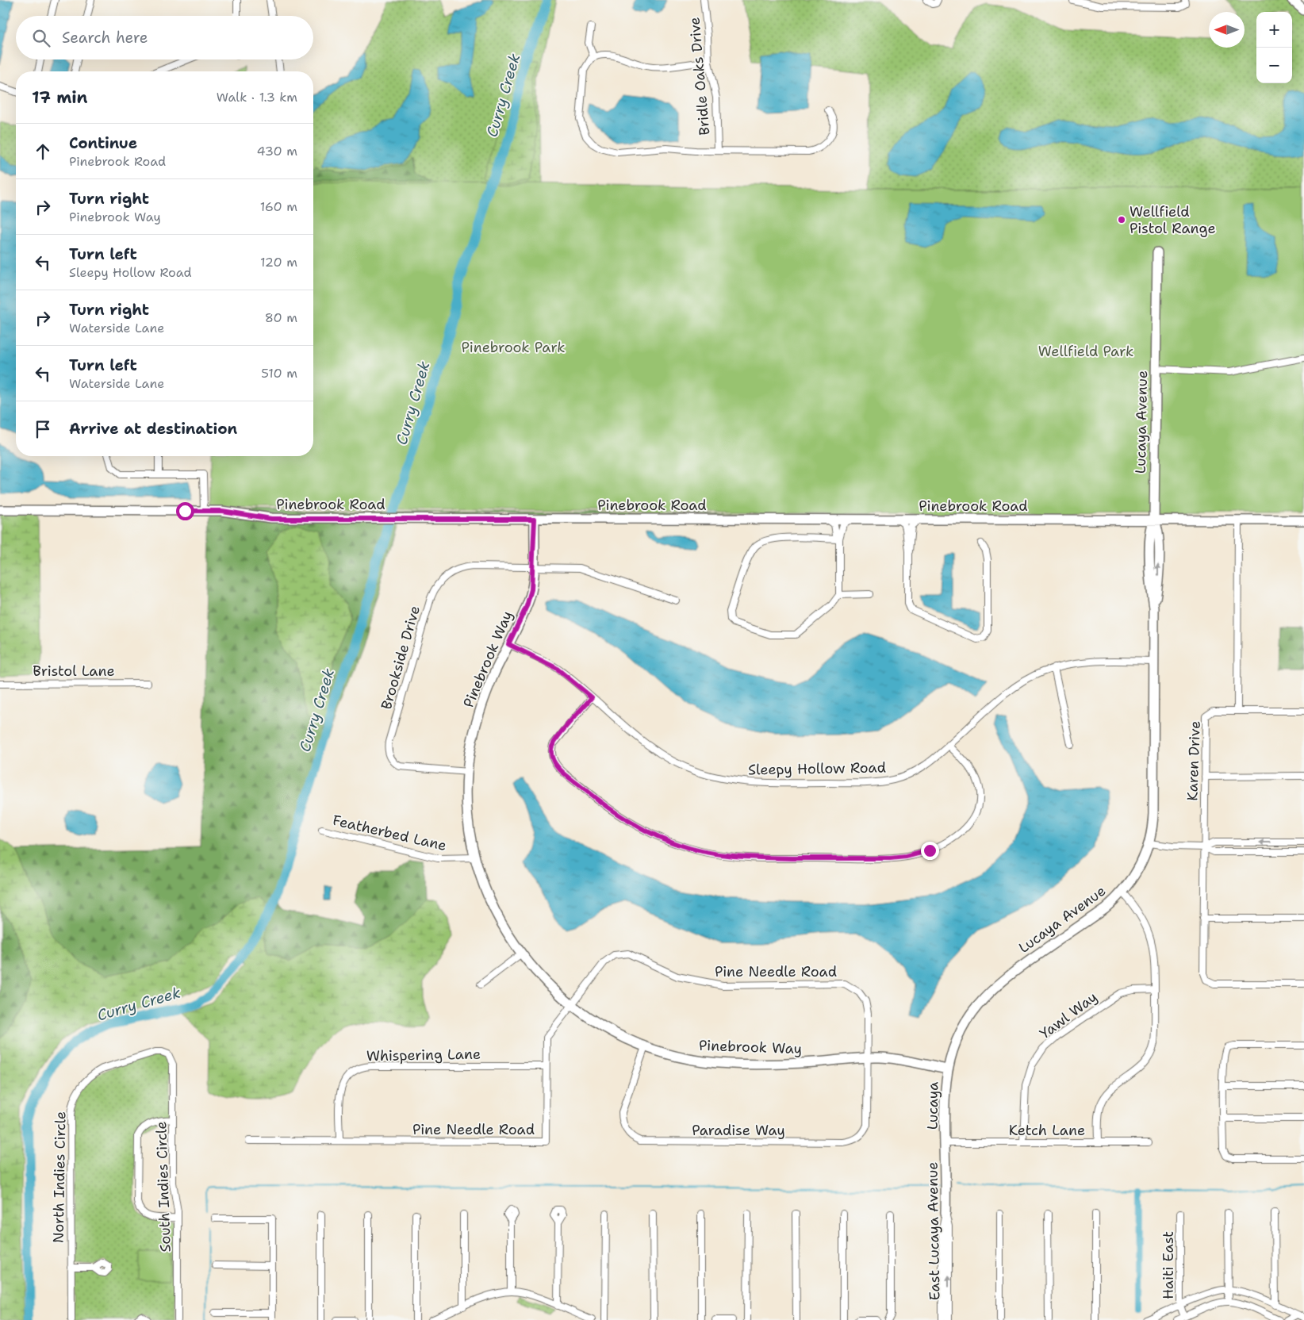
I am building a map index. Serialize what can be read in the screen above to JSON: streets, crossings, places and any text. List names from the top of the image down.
{
  "streets": {
    "street": [
      "Bridle Oaks Drive",
      "Lucaya Avenue",
      "Pinebrook Road",
      "Brookside Drive",
      "Pinebrook Way",
      "Bristol Lane",
      "Karen Drive",
      "Sleepy Hollow Road",
      "Featherbed Lane",
      "Pine Needle Road",
      "Yawl Way",
      "Whispering Lane",
      "Lucaya",
      "Paradise Way",
      "Ketch Lane",
      "North Indies Circle",
      "South Indies Circle",
      "East Lucaya Avenue",
      "Haiti East"
    ]
  },
  "crossings": [
    ["Lucaya Avenue", "Pinebrook Road"],
    ["Lucaya Avenue", "Pinebrook Way"],
    ["Lucaya Avenue", "Sleepy Hollow Road"],
    ["Lucaya Avenue", "Lucaya"],
    ["Pinebrook Road", "Pinebrook Way"],
    ["Brookside Drive", "Pinebrook Way"],
    ["Pinebrook Way", "Sleepy Hollow Road"],
    ["Pinebrook Way", "Featherbed Lane"],
    ["Pinebrook Way", "Pine Needle Road"],
    ["Pinebrook Way", "Lucaya"],
    ["Pinebrook Way", "Paradise Way"],
    ["Pine Needle Road", "Whispering Lane"],
    ["Pine Needle Road", "Paradise Way"],
    ["Yawl Way", "Ketch Lane"],
    ["Lucaya", "Ketch Lane"],
    ["Lucaya", "East Lucaya Avenue"],
    ["Ketch Lane", "East Lucaya Avenue"],
    ["North Indies Circle", "South Indies Circle"]
  ],
  "water": ["Curry Creek"],
  "parks": ["Pinebrook Park", "Wellfield Park"],
  "places": ["Wellfield Pistol Range"],
  "north": "left",
  "page": {
    "map_buttons": ["+", "−"],
    "search": "Search here",
    "heading": ["17 min", "Walk · 1.3 km"],
    "list": [
      ["Continue", "Pinebrook Road", "430 m"],
      ["Turn right", "Pinebrook Way", "160 m"],
      ["Turn left", "Sleepy Hollow Road", "120 m"],
      ["Turn right", "Waterside Lane", "80 m"],
      ["Turn left", "Waterside Lane", "510 m"],
      "Arrive at destination"
    ]
  }
}
